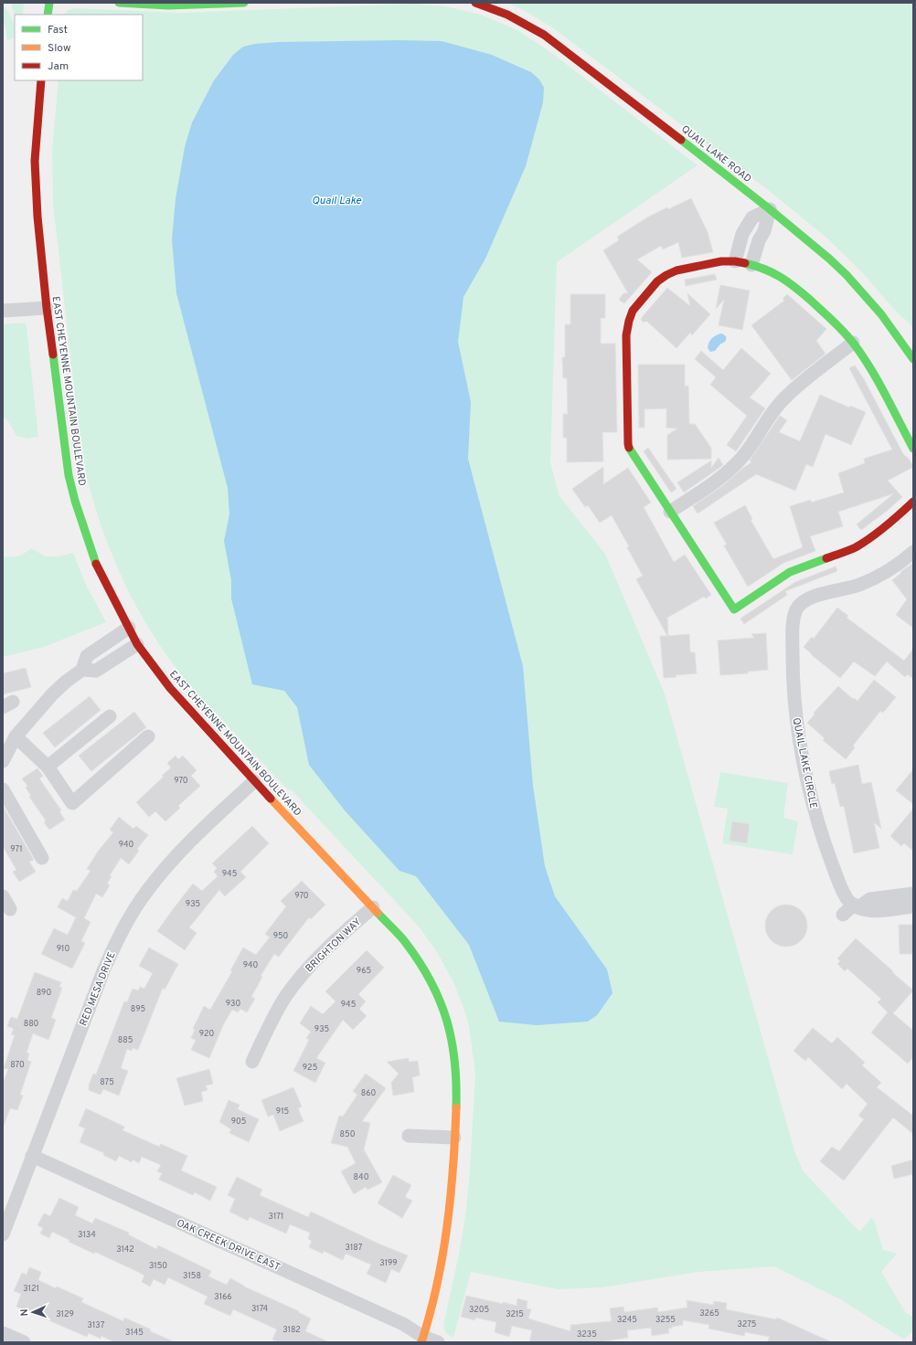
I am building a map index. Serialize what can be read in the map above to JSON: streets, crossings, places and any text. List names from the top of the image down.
{
  "streets": {
    "street": [
      "QUAIL LAKE ROAD",
      "EAST CHEYENNE MOUNTAIN BOULEVARD",
      "QUAIL LAKE CIRCLE",
      "BRIGHTON WAY",
      "RED MESA DRIVE",
      "OAK CREEK DRIVE EAST"
    ]
  },
  "crossings": [
    ["EAST CHEYENNE MOUNTAIN BOULEVARD", "BRIGHTON WAY"],
    ["EAST CHEYENNE MOUNTAIN BOULEVARD", "RED MESA DRIVE"],
    ["EAST CHEYENNE MOUNTAIN BOULEVARD", "OAK CREEK DRIVE EAST"],
    ["RED MESA DRIVE", "OAK CREEK DRIVE EAST"]
  ],
  "water": ["Quail Lake"],
  "house_numbers": [
    "970",
    "940",
    "971",
    "945",
    "970",
    "935",
    "950",
    "910",
    "940",
    "965",
    "890",
    "930",
    "945",
    "895",
    "880",
    "935",
    "920",
    "885",
    "870",
    "925",
    "875",
    "860",
    "915",
    "905",
    "850",
    "840",
    "3171",
    "3134",
    "3187",
    "3142",
    "3199",
    "3150",
    "3158",
    "3121",
    "3166",
    "3174",
    "3205",
    "3265",
    "3129",
    "3215",
    "3245",
    "3255",
    "3275",
    "3137",
    "3182",
    "3145",
    "3235"
  ],
  "legend": ["Fast", "Slow", "Jam"],
  "north": "left"
}
